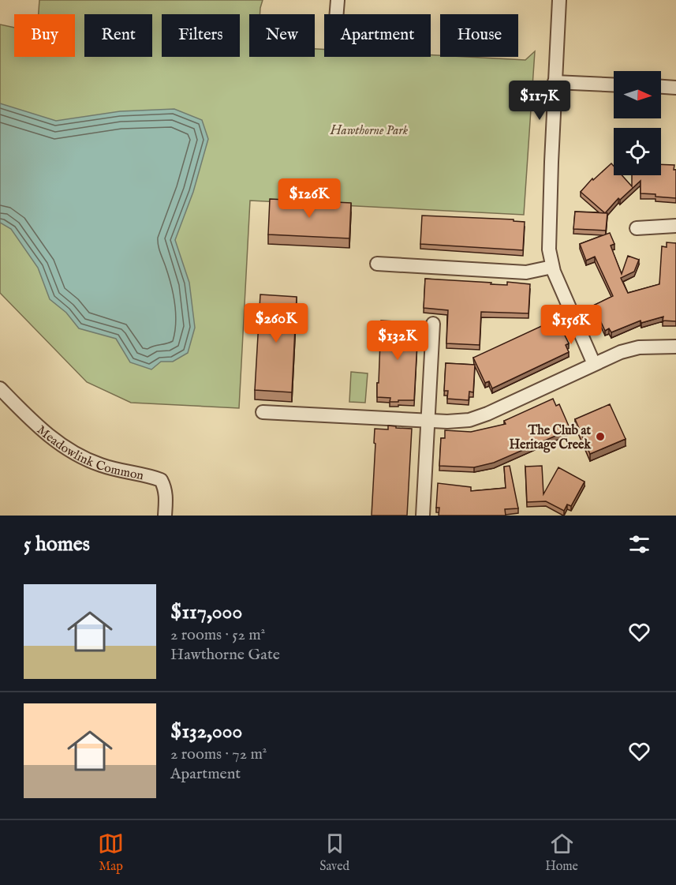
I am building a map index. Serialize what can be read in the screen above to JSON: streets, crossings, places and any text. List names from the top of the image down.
{
  "streets": {
    "street": ["Meadowlink Common"]
  },
  "parks": ["Hawthorne Park"],
  "places": ["The Club at Heritage Creek"],
  "north": "right",
  "page": {
    "chip": [
      "Buy",
      "Rent",
      "Filters",
      "New",
      "Apartment",
      "House"
    ],
    "price": [
      "$117K",
      "$126K",
      "$260K",
      "$156K",
      "$132K"
    ],
    "heading": "5 homes",
    "list": [
      {
        "name": "$117,000",
        "note": "2 rooms · 52 m² · Hawthorne Gate"
      },
      {
        "name": "$132,000",
        "note": "2 rooms · 72 m² · Apartment"
      }
    ],
    "tabs": ["Map", "Saved", "Home"]
  }
}
